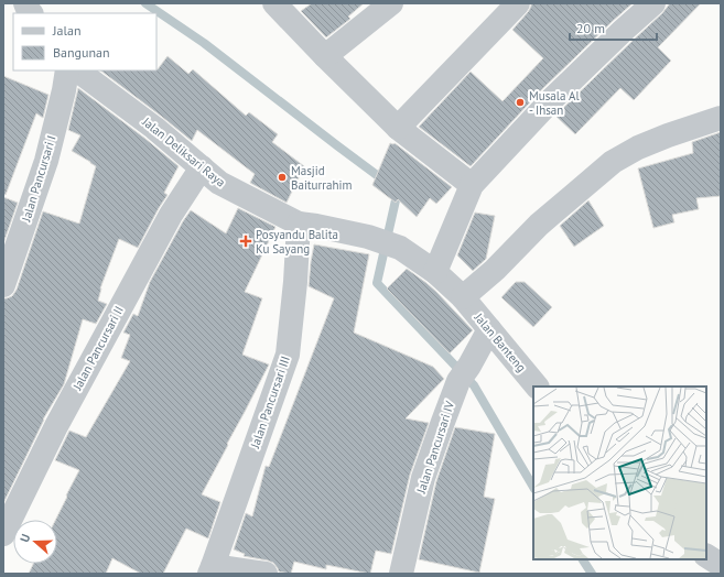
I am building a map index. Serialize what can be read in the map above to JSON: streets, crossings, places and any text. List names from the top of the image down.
{
  "streets": {
    "street": [
      "Jalan Deliksari Raya",
      "Jalan Pancursari I",
      "Jalan Banteng",
      "Jalan Pancursari II",
      "Jalan Pancursari III",
      "Jalan Pancursari IV"
    ]
  },
  "crossings": [
    ["Jalan Deliksari Raya", "Jalan Banteng"],
    ["Jalan Deliksari Raya", "Jalan Pancursari II"],
    ["Jalan Deliksari Raya", "Jalan Pancursari III"],
    ["Jalan Banteng", "Jalan Pancursari IV"]
  ],
  "places": {
    "other": ["Musala Al - Ihsan", "Masjid Baiturrahim"],
    "health": ["Posyandu Balita Ku Sayang"]
  },
  "legend": ["Jalan", "Bangunan"],
  "scale_bar": "20 m",
  "north": "left"
}
